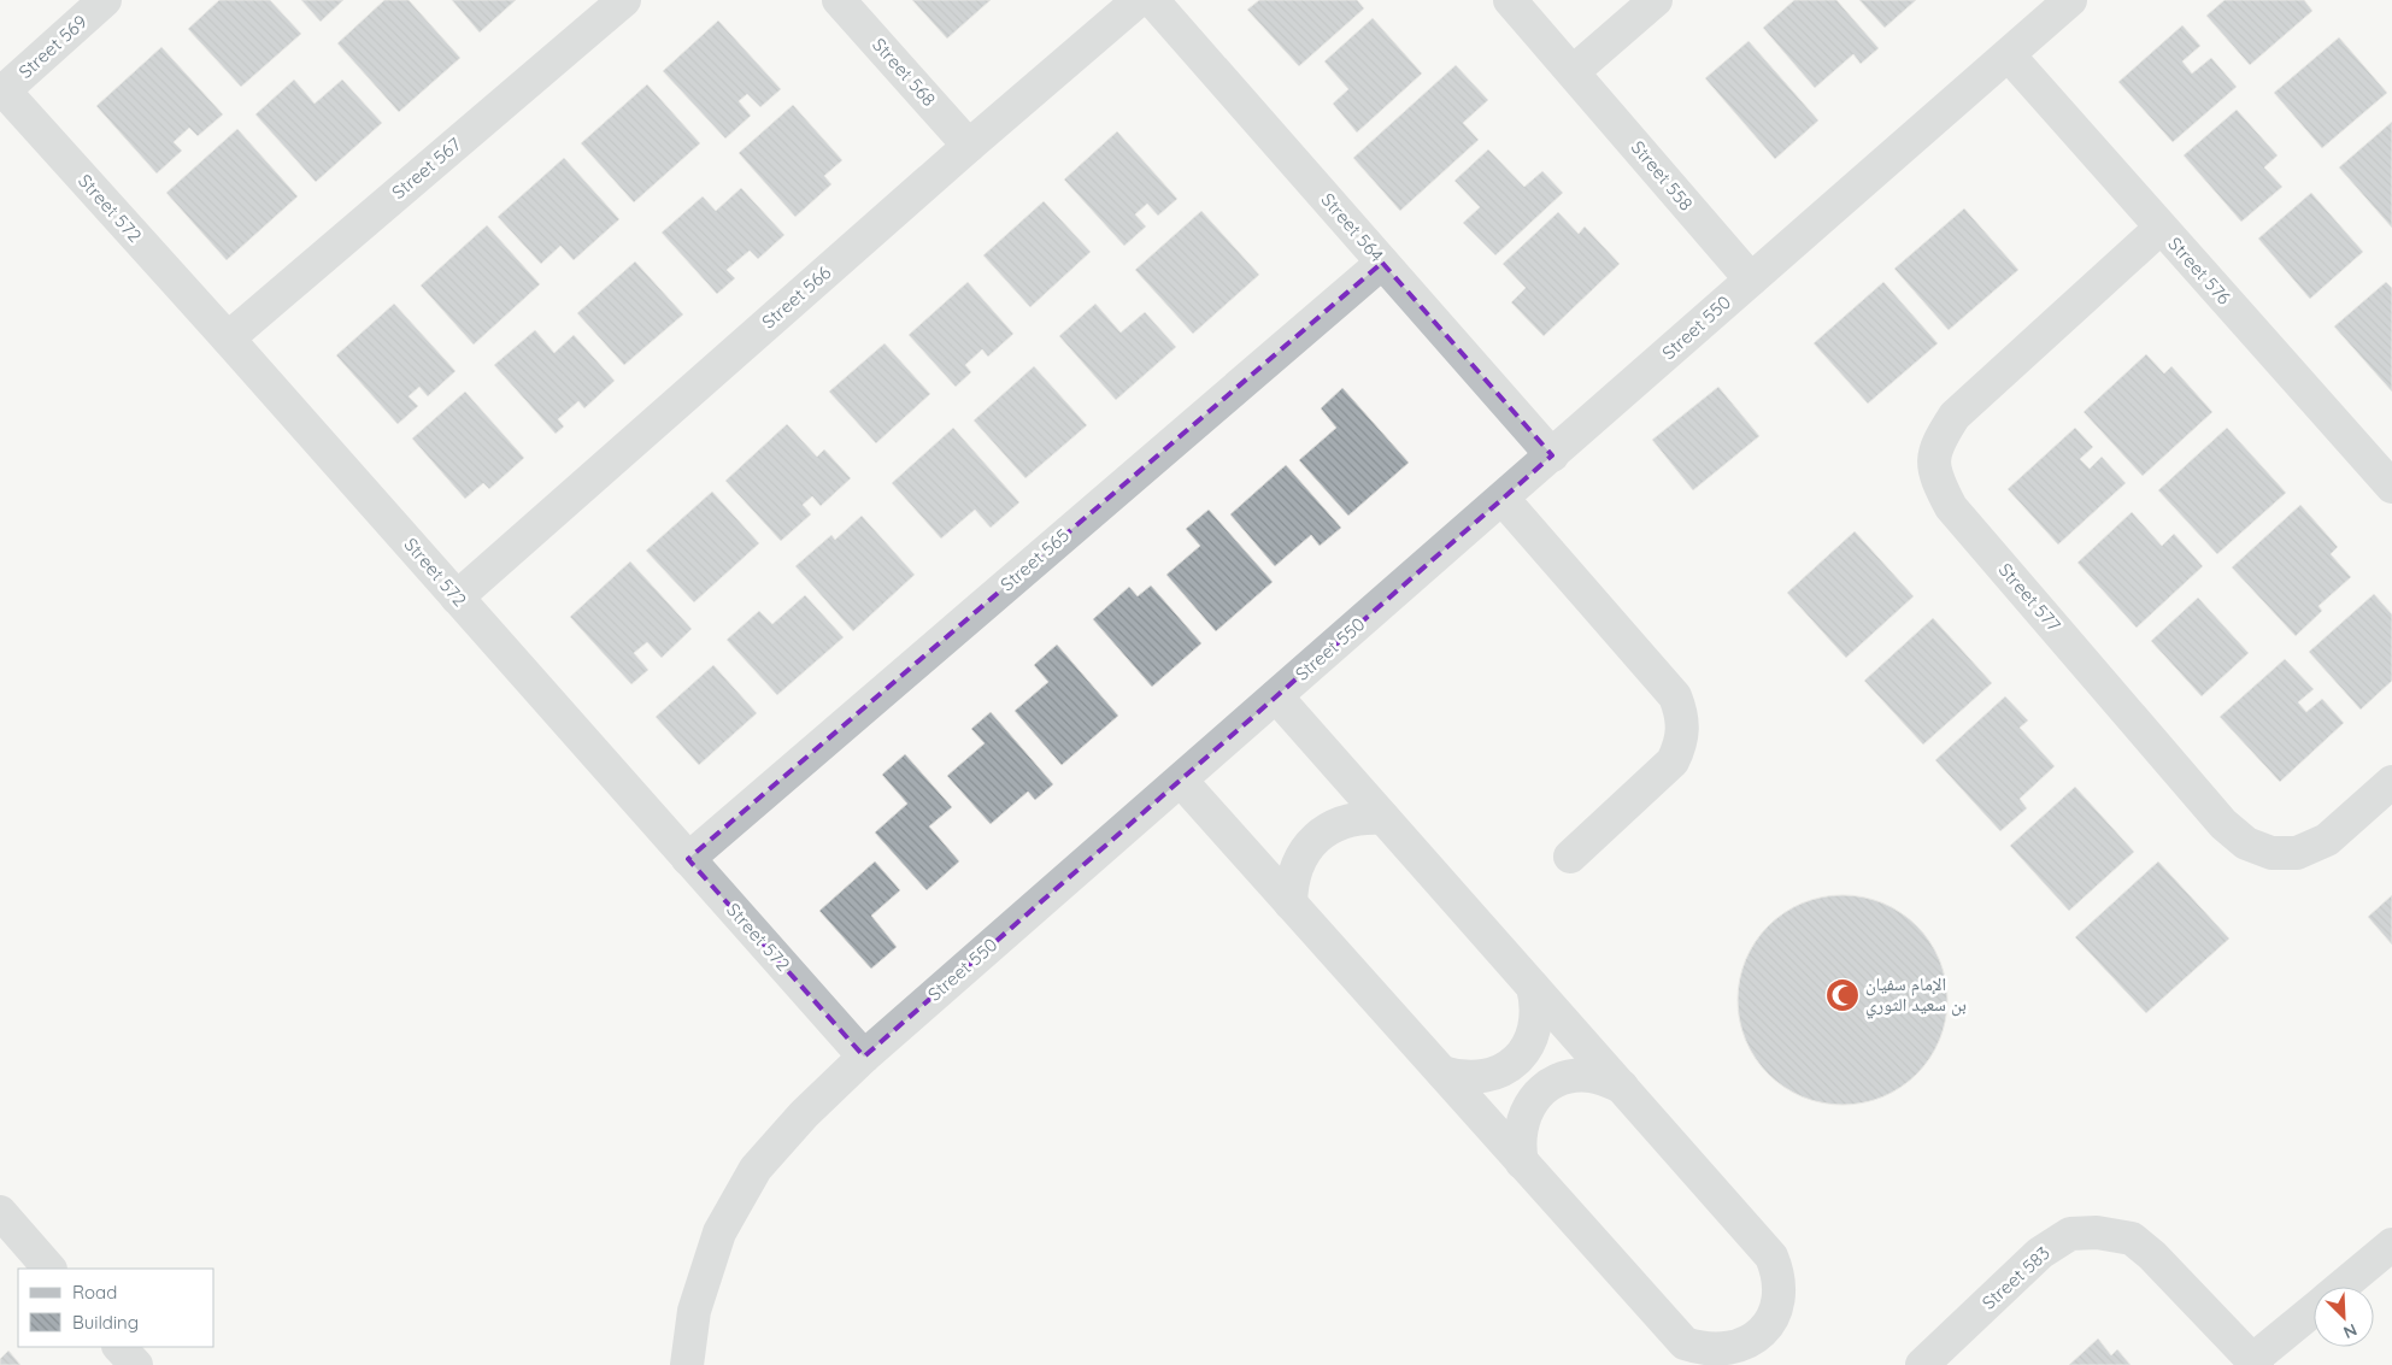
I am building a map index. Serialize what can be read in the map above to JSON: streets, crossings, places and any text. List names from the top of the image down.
{
  "streets": {
    "street": [
      "Street 569",
      "Street 568",
      "Street 567",
      "Street 558",
      "Street 572",
      "Street 564",
      "Street 576",
      "Street 566",
      "Street 550",
      "Street 565",
      "Street 577",
      "Street 583"
    ]
  },
  "crossings": [
    ["Street 569", "Street 572"],
    ["Street 568", "Street 566"],
    ["Street 567", "Street 572"],
    ["Street 558", "Street 550"],
    ["Street 572", "Street 566"],
    ["Street 572", "Street 550"],
    ["Street 572", "Street 565"],
    ["Street 564", "Street 550"],
    ["Street 564", "Street 565"],
    ["Street 576", "Street 550"],
    ["Street 576", "Street 577"]
  ],
  "places": {
    "mosque": ["الإمام سفيان بن سعيد الثوري"]
  },
  "legend": ["Road", "Building"],
  "north": "bottom right"
}
